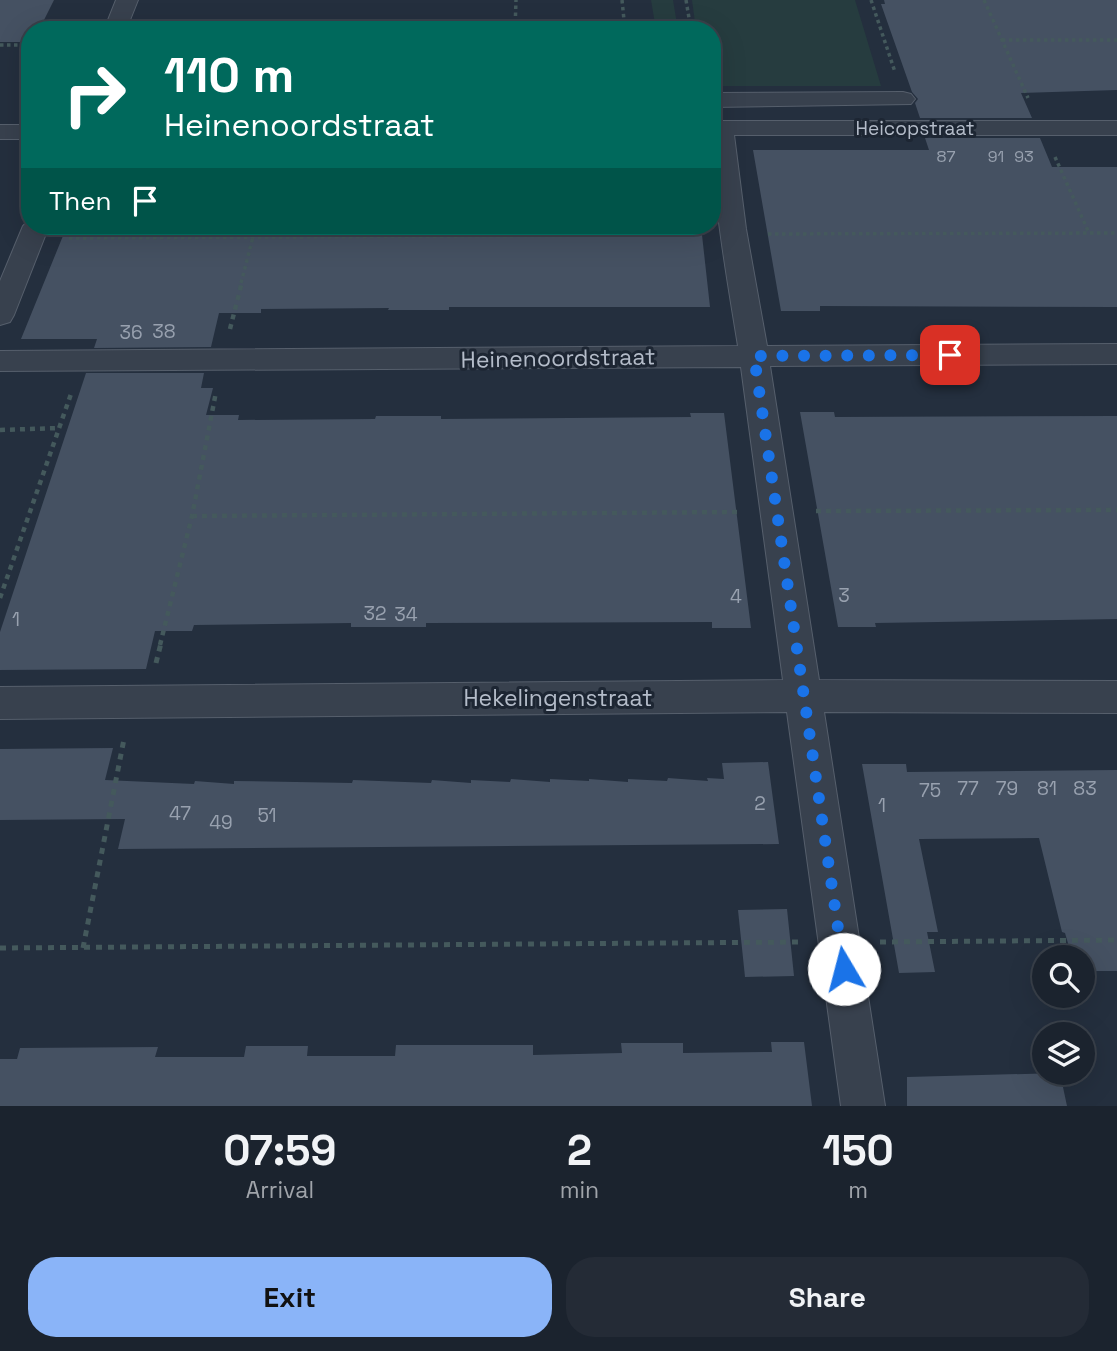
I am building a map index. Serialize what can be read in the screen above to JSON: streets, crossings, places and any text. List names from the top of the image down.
{
  "streets": {
    "street": ["Heicopstraat", "Heinenoordstraat", "Hekelingenstraat"]
  },
  "house_numbers": [
    "87",
    "91",
    "93",
    "38",
    "36",
    "3",
    "4",
    "32",
    "34",
    "1",
    "77",
    "79",
    "81",
    "83",
    "75",
    "2",
    "1",
    "47",
    "51",
    "49"
  ],
  "page": {
    "turn": ["110 m", "Heinenoordstraat"],
    "then": "Then",
    "eta": [
      "07:59",
      "Arrival",
      "2",
      "min",
      "150",
      "m"
    ],
    "buttons": ["Exit", "Share"]
  }
}
